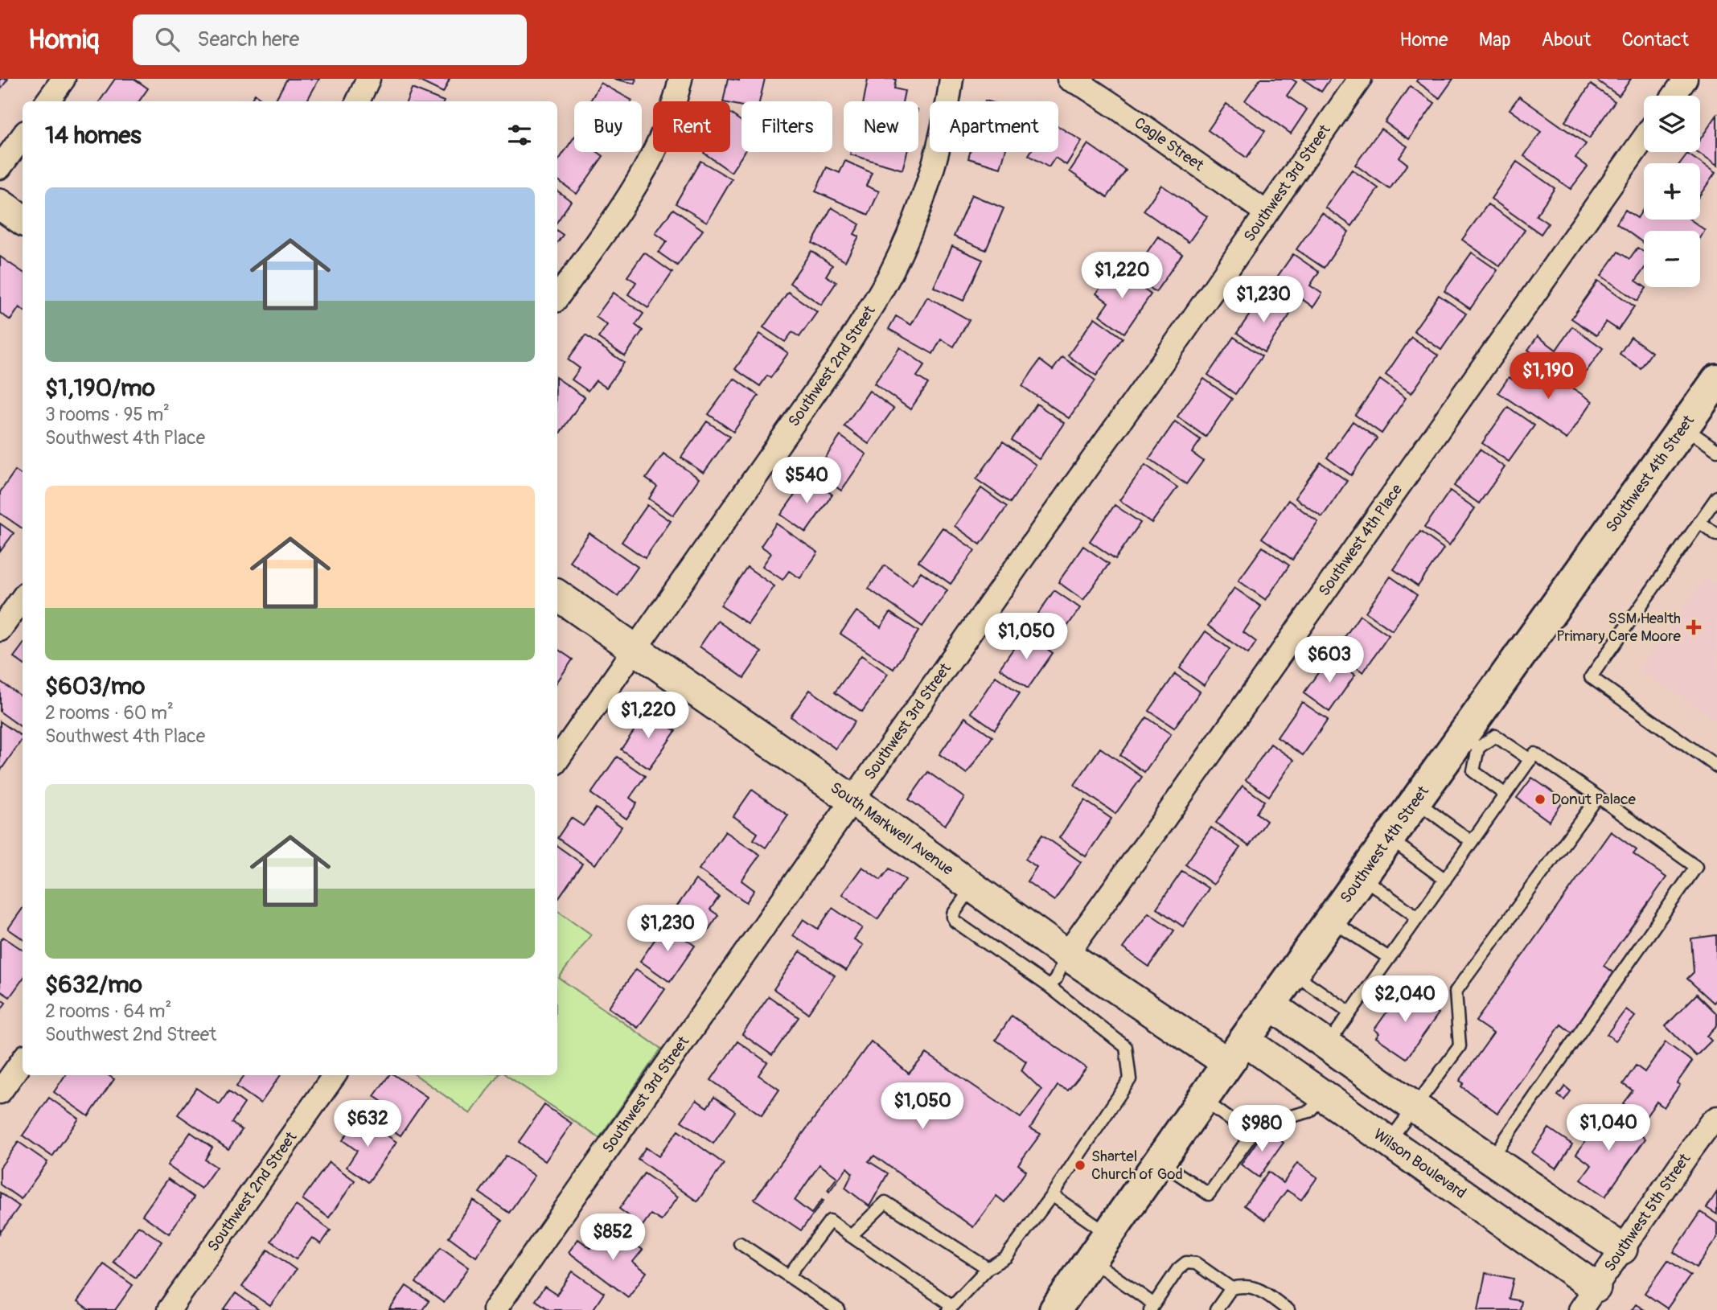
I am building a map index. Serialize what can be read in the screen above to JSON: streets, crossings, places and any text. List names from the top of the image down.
{
  "streets": {
    "main road": ["Southwest 4th Street"],
    "street": [
      "Cagle Street",
      "Southwest 3rd Street",
      "Southwest 2nd Street",
      "Southwest 4th Place",
      "South Markwell Avenue",
      "Wilson Boulevard",
      "Southwest 5th Street"
    ]
  },
  "crossings": [
    ["Cagle Street", "Southwest 3rd Street"],
    ["Southwest 3rd Street", "South Markwell Avenue"],
    ["Southwest 2nd Street", "South Markwell Avenue"],
    ["Southwest 4th Street", "South Markwell Avenue"],
    ["Southwest 4th Street", "Wilson Boulevard"],
    ["Southwest 4th Place", "South Markwell Avenue"],
    ["South Markwell Avenue", "Wilson Boulevard"],
    ["Wilson Boulevard", "Southwest 5th Street"]
  ],
  "places": {
    "health": ["SSM Health Primary Care Moore"],
    "other": ["Donut Palace", "Shartel Church of God"]
  },
  "page": {
    "header": "Homiq",
    "search": "Search here",
    "nav": [
      "Home",
      "Map",
      "About",
      "Contact"
    ],
    "map_buttons": ["+", "−"],
    "chip": [
      "Buy",
      "Rent",
      "Filters",
      "New",
      "Apartment"
    ],
    "heading": "14 homes",
    "list": [
      {
        "name": "$1,190/mo",
        "note": "3 rooms · 95 m² · Southwest 4th Place"
      },
      {
        "name": "$603/mo",
        "note": "2 rooms · 60 m² · Southwest 4th Place"
      },
      {
        "name": "$632/mo",
        "note": "2 rooms · 64 m² · Southwest 2nd Street"
      }
    ],
    "price": [
      "$1,220",
      "$1,230",
      "$1,190",
      "$540",
      "$1,050",
      "$603",
      "$1,220",
      "$1,230",
      "$2,040",
      "$1,050",
      "$632",
      "$1,040",
      "$980",
      "$852"
    ]
  }
}
